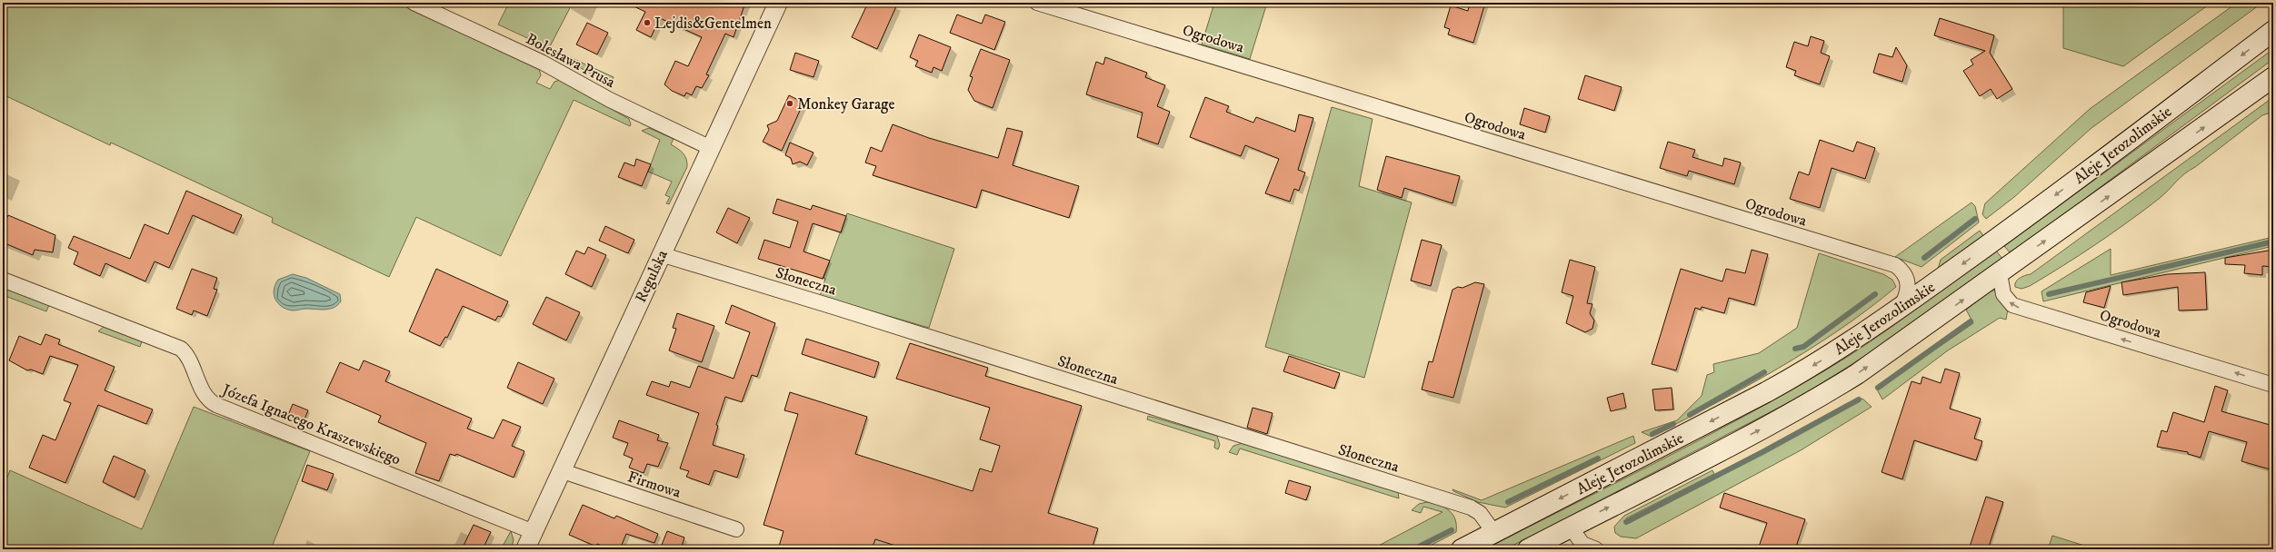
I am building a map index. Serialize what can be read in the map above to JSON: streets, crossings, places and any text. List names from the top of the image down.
{
  "streets": {
    "main road": ["Aleje Jerozolimskie"],
    "street": [
      "Ogrodowa",
      "Bolesława Prusa",
      "Regulska",
      "Słoneczna",
      "Józefa Ignacego Kraszewskiego",
      "Firmowa"
    ]
  },
  "crossings": [
    ["Ogrodowa", "Aleje Jerozolimskie"],
    ["Bolesława Prusa", "Regulska"],
    ["Aleje Jerozolimskie", "Słoneczna"],
    ["Regulska", "Słoneczna"],
    ["Regulska", "Józefa Ignacego Kraszewskiego"],
    ["Regulska", "Firmowa"]
  ],
  "places": ["Lejdis&Gentelmen", "Monkey Garage"]
}
